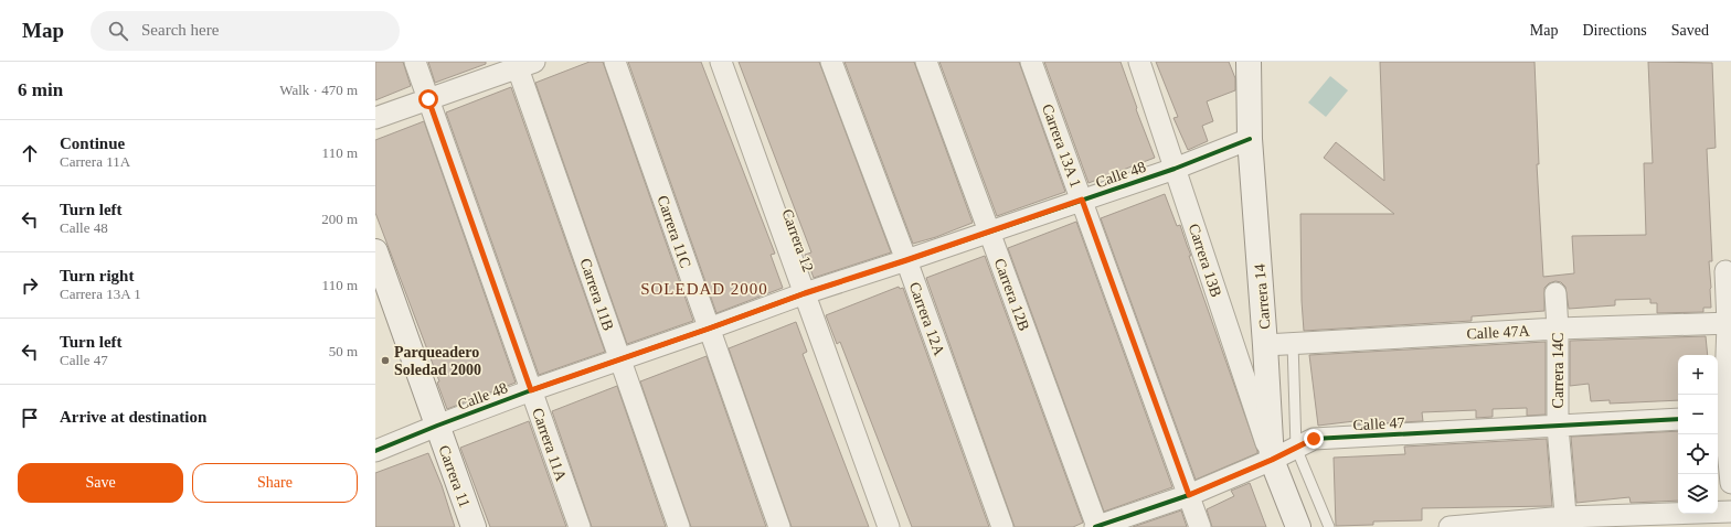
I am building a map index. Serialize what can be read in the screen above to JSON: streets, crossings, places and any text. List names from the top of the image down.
{
  "streets": {
    "main road": ["Carrera 14", "Carrera 11"],
    "street": [
      "Carrera 13A 1",
      "Calle 48",
      "Carrera 11C",
      "Carrera 12",
      "Carrera 13B",
      "Carrera 11B",
      "Carrera 12B",
      "Carrera 12A",
      "Calle 47A",
      "Carrera 14C",
      "Calle 47",
      "Carrera 11A"
    ]
  },
  "crossings": [
    ["Carrera 13A 1", "Calle 48"],
    ["Carrera 13A 1", "Calle 47"],
    ["Calle 48", "Carrera 11C"],
    ["Calle 48", "Carrera 12"],
    ["Calle 48", "Carrera 13B"],
    ["Calle 48", "Carrera 11B"],
    ["Calle 48", "Carrera 12B"],
    ["Calle 48", "Carrera 14"],
    ["Calle 48", "Carrera 12A"],
    ["Calle 48", "Carrera 11A"],
    ["Calle 48", "Carrera 11"],
    ["Carrera 13B", "Carrera 14"],
    ["Carrera 13B", "Calle 47"],
    ["Carrera 12B", "Calle 47"],
    ["Carrera 14", "Calle 47A"],
    ["Carrera 14", "Calle 47"],
    ["Calle 47A", "Carrera 14C"],
    ["Carrera 14C", "Calle 47"]
  ],
  "districts": ["SOLEDAD 2000"],
  "places": ["Parqueadero Soledad 2000"],
  "page": {
    "header": "Map",
    "search": "Search here",
    "nav": ["Map", "Directions", "Saved"],
    "heading": ["6 min", "Walk · 470 m"],
    "list": [
      ["Continue", "Carrera 11A", "110 m"],
      ["Turn left", "Calle 48", "200 m"],
      ["Turn right", "Carrera 13A 1", "110 m"],
      ["Turn left", "Calle 47", "50 m"],
      "Arrive at destination"
    ],
    "map_buttons": ["+", "−"],
    "buttons": ["Save", "Share"]
  }
}
